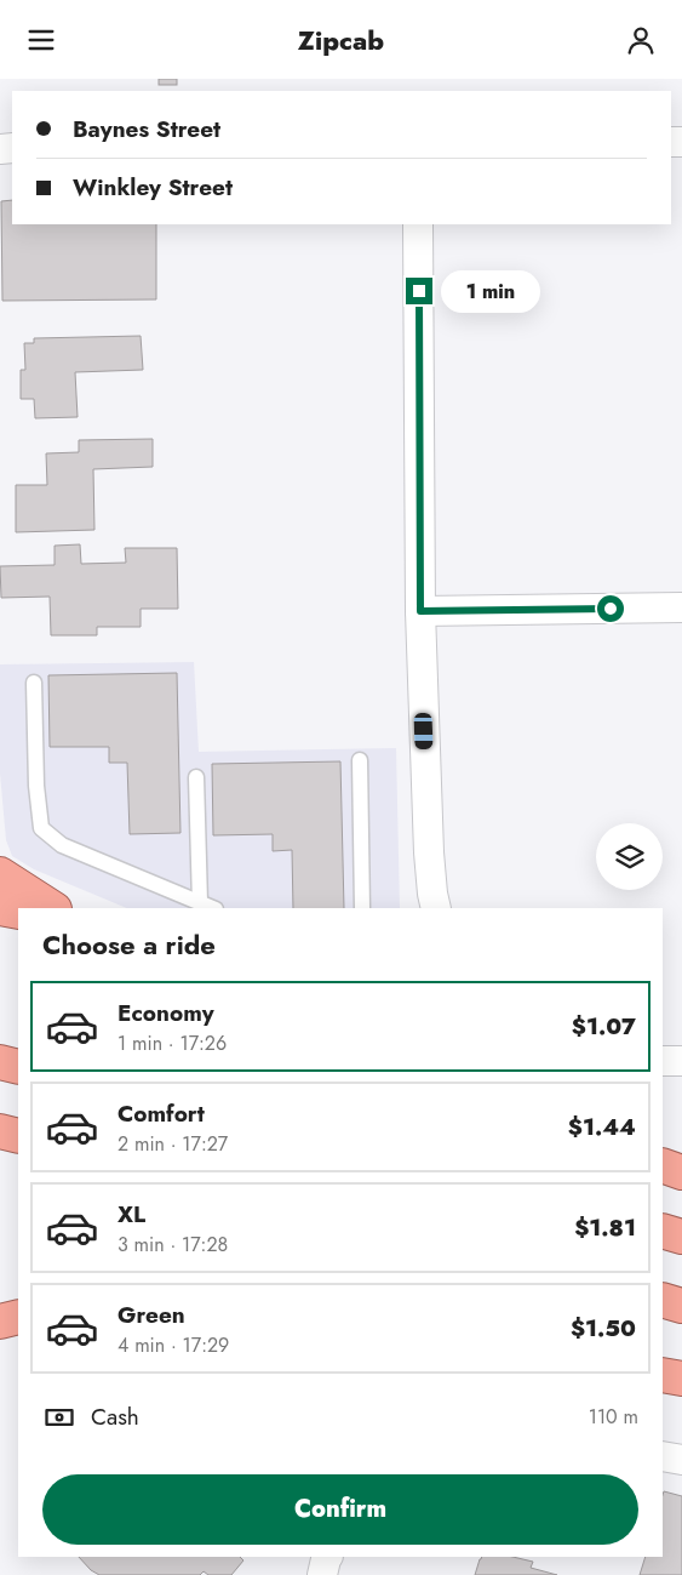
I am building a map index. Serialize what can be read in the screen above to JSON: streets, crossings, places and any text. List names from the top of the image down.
{
  "page": {
    "header": "Zipcab",
    "banner": ["Baynes Street", "Winkley Street"],
    "bubble": "1 min",
    "heading": "Choose a ride",
    "list": [
      {
        "name": "Economy",
        "note": "1 min · 17:26",
        "value": "$1.07"
      },
      {
        "name": "Comfort",
        "note": "2 min · 17:27",
        "value": "$1.44"
      },
      {
        "name": "XL",
        "note": "3 min · 17:28",
        "value": "$1.81"
      },
      {
        "name": "Green",
        "note": "4 min · 17:29",
        "value": "$1.50"
      }
    ],
    "pay": ["Cash", "110 m"],
    "buttons": "Confirm"
  }
}
